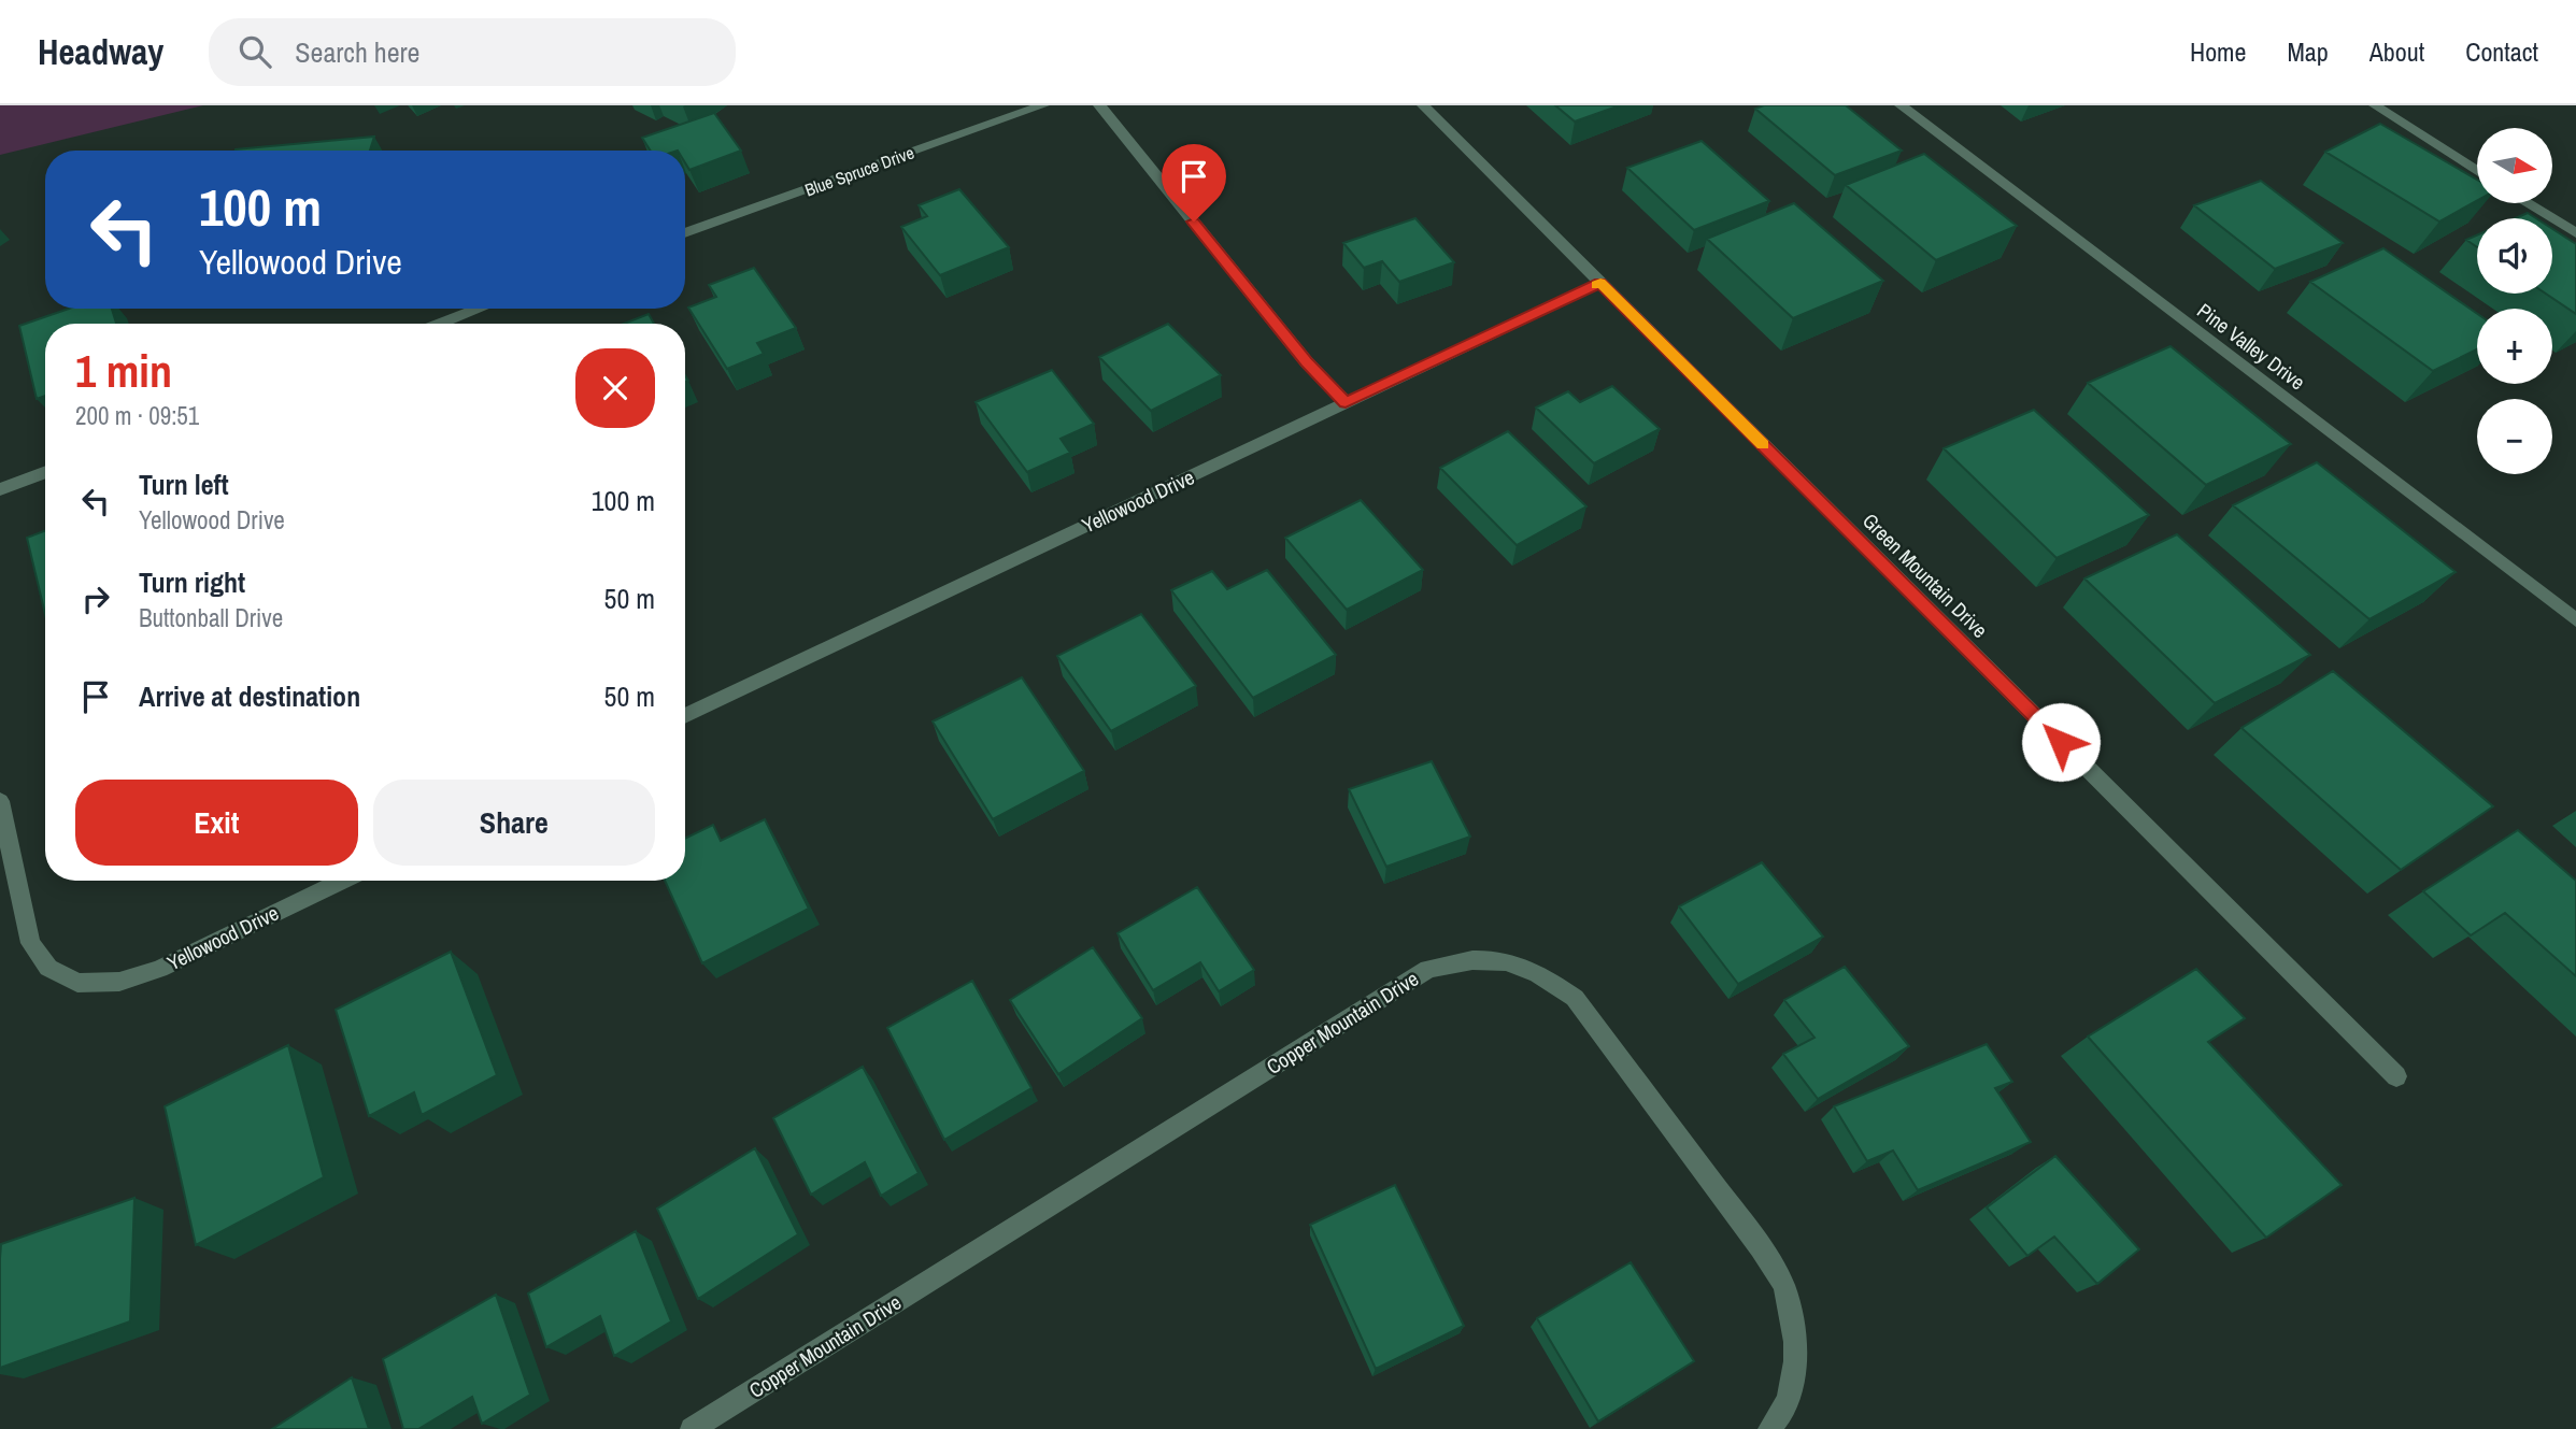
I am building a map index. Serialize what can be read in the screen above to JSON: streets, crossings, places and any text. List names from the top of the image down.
{
  "streets": {
    "street": [
      "Blue Spruce Drive",
      "Pine Valley Drive",
      "Yellowood Drive",
      "Green Mountain Drive",
      "Copper Mountain Drive"
    ]
  },
  "crossings": [
    ["Yellowood Drive", "Green Mountain Drive"]
  ],
  "north": "right",
  "page": {
    "header": "Headway",
    "search": "Search here",
    "nav": [
      "Home",
      "Map",
      "About",
      "Contact"
    ],
    "map_buttons": ["+", "−"],
    "turn": ["100 m", "Yellowood Drive"],
    "heading": ["1 min", "200 m · 09:51"],
    "list": [
      {
        "name": "Turn left",
        "note": "Yellowood Drive",
        "value": "100 m"
      },
      {
        "name": "Turn right",
        "note": "Buttonball Drive",
        "value": "50 m"
      },
      {
        "name": "Arrive at destination",
        "value": "50 m"
      }
    ],
    "buttons": ["Exit", "Share"]
  }
}
